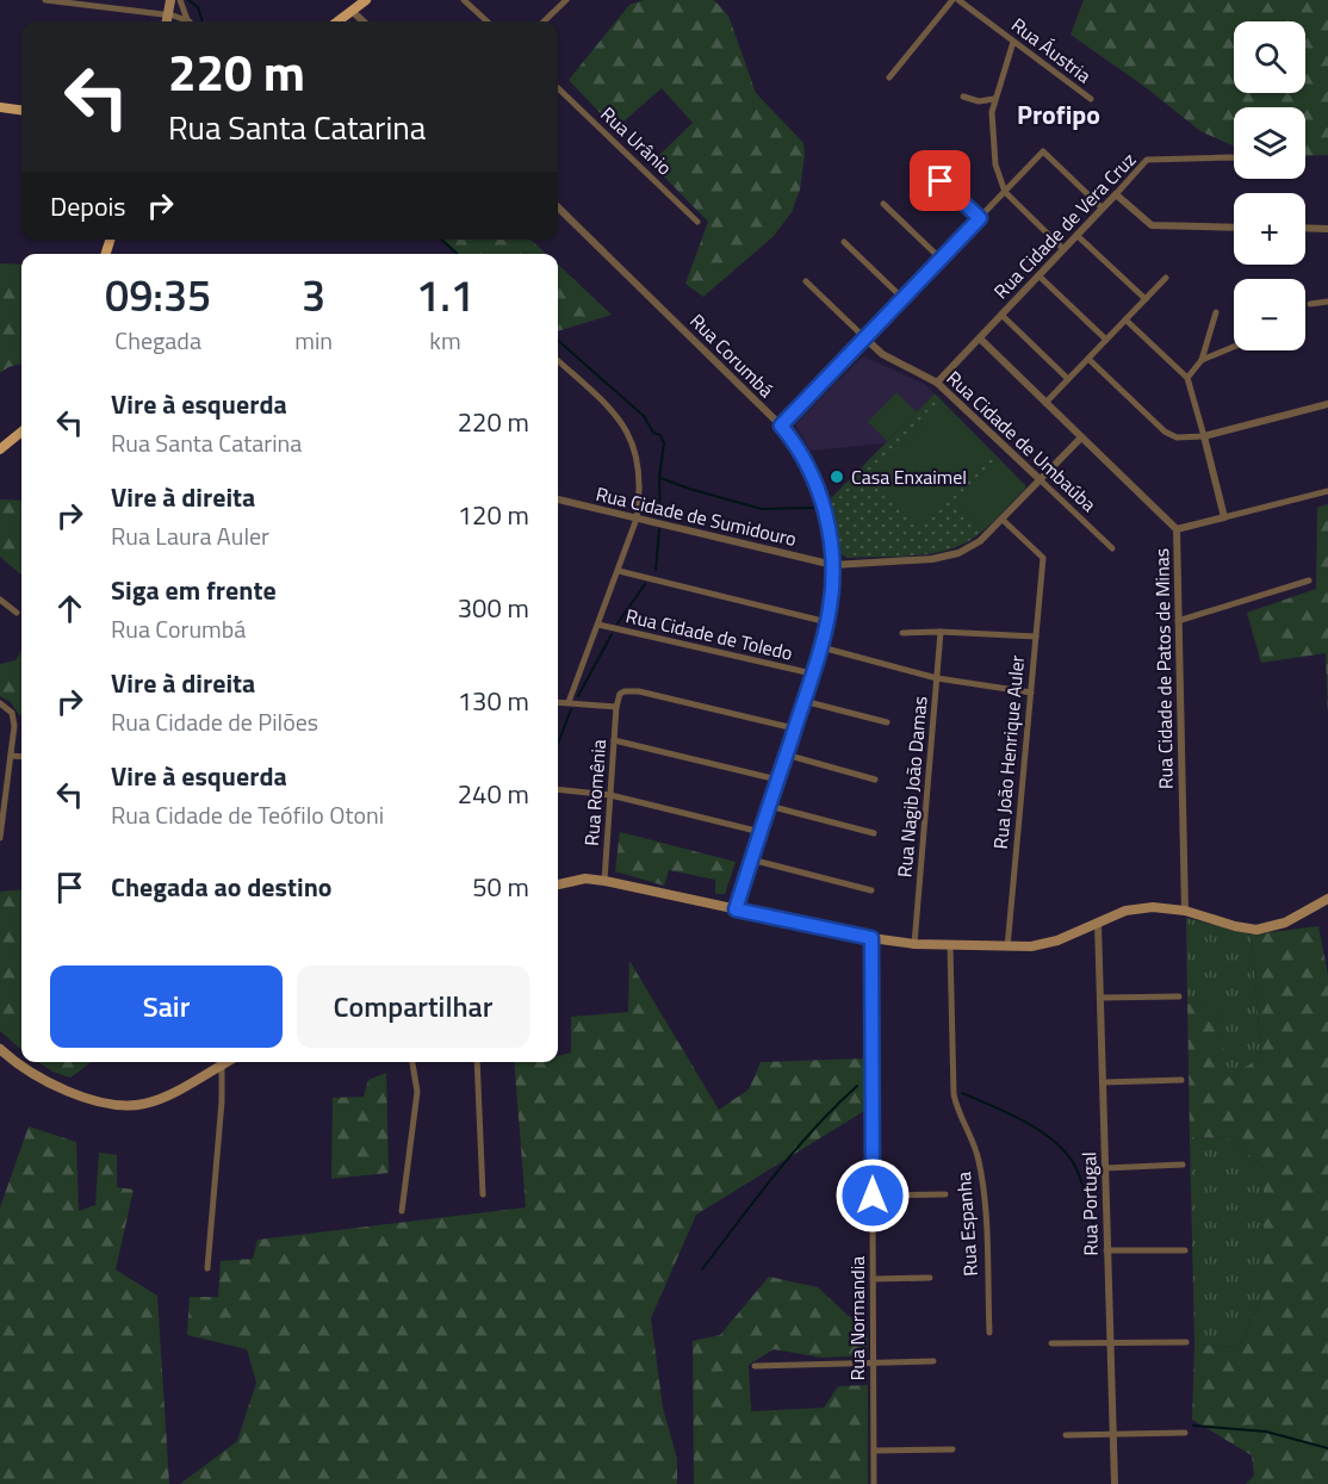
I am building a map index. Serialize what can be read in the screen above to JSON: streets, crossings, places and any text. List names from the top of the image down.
{
  "streets": {
    "street": [
      "Rua Áustria",
      "Rua Urânio",
      "Rua Cidade de Vera Cruz",
      "Rua Corumbá",
      "Rua Cidade de Umbaúba",
      "Rua Cidade de Sumidouro",
      "Rua Cidade de Toledo",
      "Rua Cidade de Patos de Minas",
      "Rua João Henrique Auler",
      "Rua Nagib João Damas",
      "Rua Romênia",
      "Rua Portugal",
      "Rua Espanha",
      "Rua Normandia"
    ]
  },
  "crossings": [
    ["Rua Cidade de Vera Cruz", "Rua Cidade de Umbaúba"],
    ["Rua Cidade de Vera Cruz", "Rua Cidade de Patos de Minas"],
    ["Rua Corumbá", "Rua Cidade de Sumidouro"],
    ["Rua Corumbá", "Rua Cidade de Toledo"],
    ["Rua Cidade de Umbaúba", "Rua Cidade de Sumidouro"],
    ["Rua Cidade de Sumidouro", "Rua Cidade de Patos de Minas"],
    ["Rua Cidade de Sumidouro", "Rua João Henrique Auler"]
  ],
  "districts": ["Profipo"],
  "places": ["Casa Enxaimel"],
  "page": {
    "map_buttons": ["+", "−"],
    "turn": ["220 m", "Rua Santa Catarina"],
    "then": "Depois",
    "eta": [
      "09:35",
      "Chegada",
      "3",
      "min",
      "1.1",
      "km"
    ],
    "list": [
      {
        "name": "Vire à esquerda",
        "note": "Rua Santa Catarina",
        "value": "220 m"
      },
      {
        "name": "Vire à direita",
        "note": "Rua Laura Auler",
        "value": "120 m"
      },
      {
        "name": "Siga em frente",
        "note": "Rua Corumbá",
        "value": "300 m"
      },
      {
        "name": "Vire à direita",
        "note": "Rua Cidade de Pilões",
        "value": "130 m"
      },
      {
        "name": "Vire à esquerda",
        "note": "Rua Cidade de Teófilo Otoni",
        "value": "240 m"
      },
      {
        "name": "Chegada ao destino",
        "value": "50 m"
      }
    ],
    "buttons": ["Sair", "Compartilhar"]
  }
}
